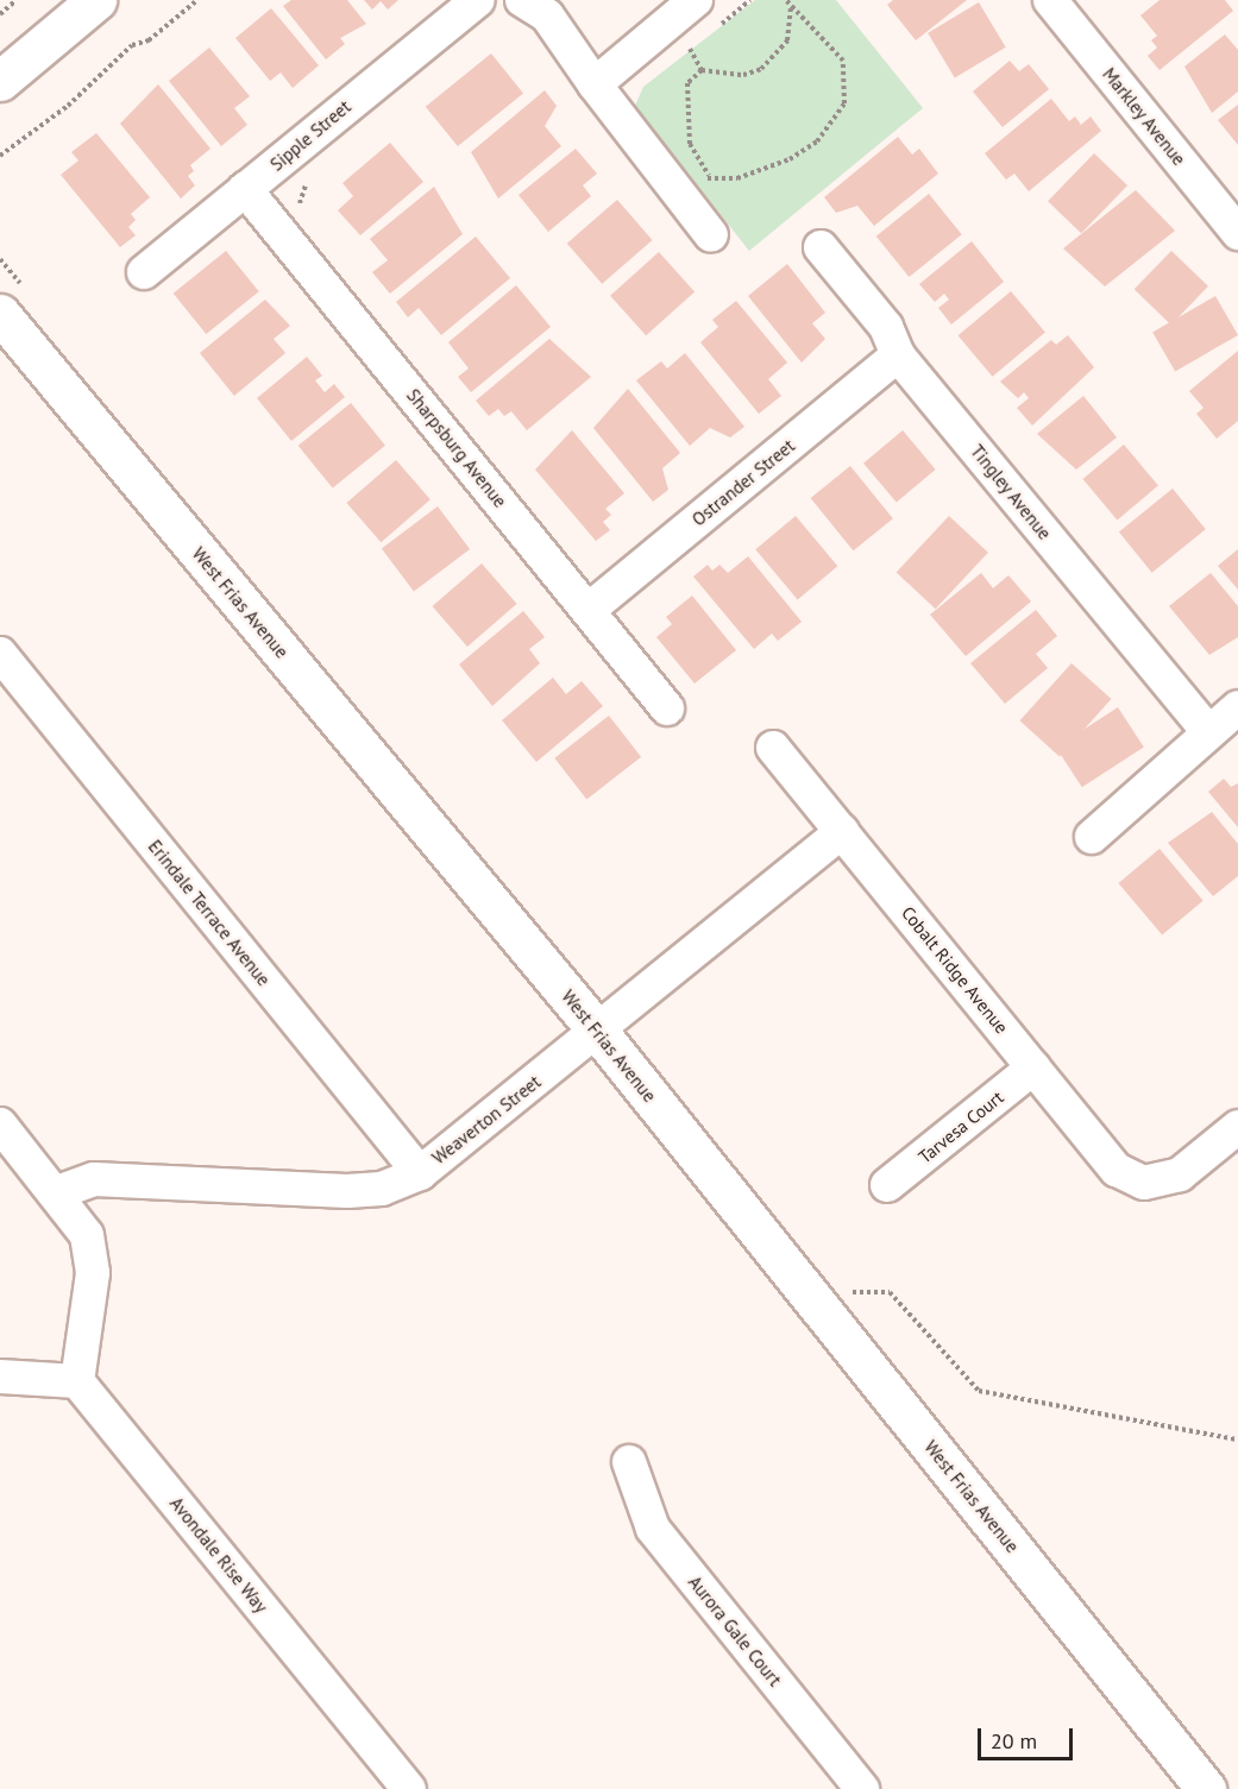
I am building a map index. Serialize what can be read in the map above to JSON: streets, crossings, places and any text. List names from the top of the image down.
{
  "streets": {
    "street": [
      "Markley Avenue",
      "Sipple Street",
      "Sharpsburg Avenue",
      "Ostrander Street",
      "Tingley Avenue",
      "West Frias Avenue",
      "Erindale Terrace Avenue",
      "Cobalt Ridge Avenue",
      "Weaverton Street",
      "Tarvesa Court",
      "Avondale Rise Way",
      "Aurora Gale Court"
    ]
  },
  "crossings": [
    ["Sipple Street", "Sharpsburg Avenue"],
    ["Sharpsburg Avenue", "Ostrander Street"],
    ["Ostrander Street", "Tingley Avenue"],
    ["West Frias Avenue", "Weaverton Street"],
    ["Erindale Terrace Avenue", "Weaverton Street"],
    ["Cobalt Ridge Avenue", "Weaverton Street"],
    ["Cobalt Ridge Avenue", "Tarvesa Court"]
  ],
  "scale_bar": "20 m"
}
